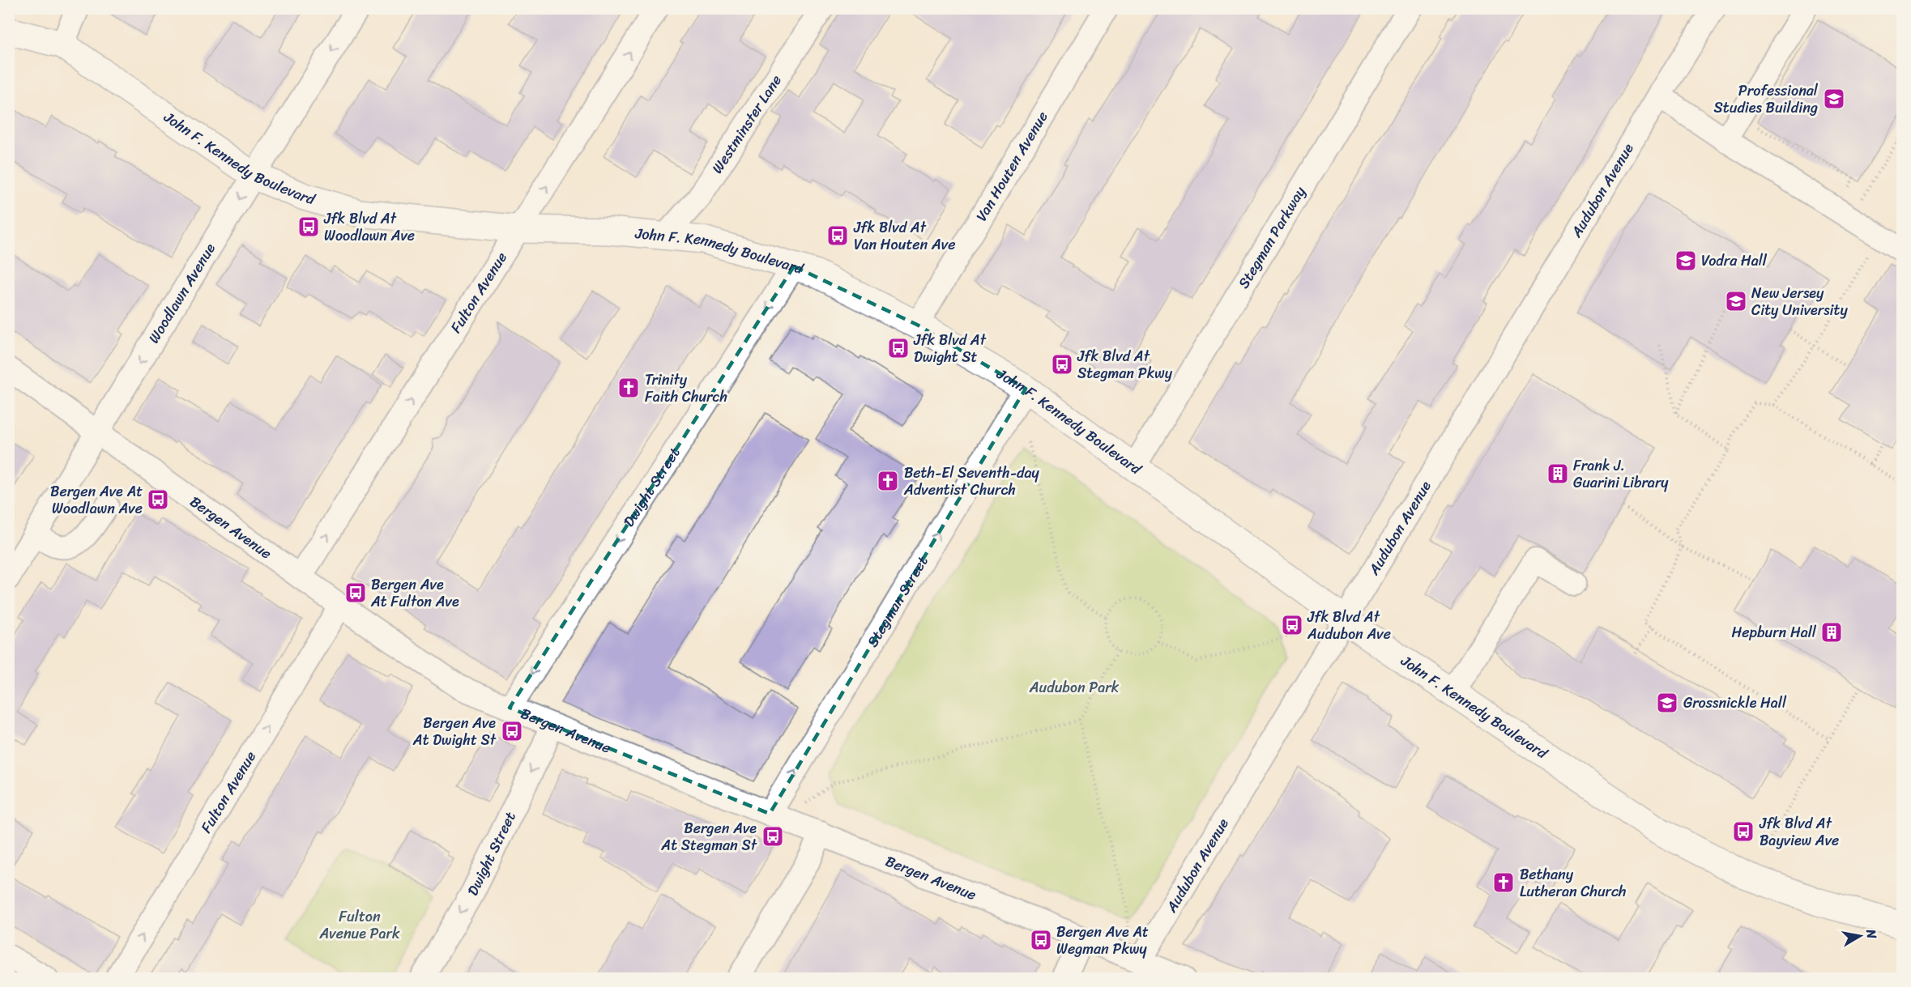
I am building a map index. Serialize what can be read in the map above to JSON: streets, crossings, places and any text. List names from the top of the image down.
{
  "streets": {
    "main road": ["John F. Kennedy Boulevard"],
    "street": [
      "Westminster Lane",
      "Van Houten Avenue",
      "Audubon Avenue",
      "Stegman Parkway",
      "Woodlawn Avenue",
      "Fulton Avenue",
      "Dwight Street",
      "Bergen Avenue",
      "Stegman Street"
    ]
  },
  "crossings": [
    ["Westminster Lane", "John F. Kennedy Boulevard"],
    ["John F. Kennedy Boulevard", "Van Houten Avenue"],
    ["John F. Kennedy Boulevard", "Audubon Avenue"],
    ["John F. Kennedy Boulevard", "Stegman Parkway"],
    ["John F. Kennedy Boulevard", "Woodlawn Avenue"],
    ["John F. Kennedy Boulevard", "Fulton Avenue"],
    ["John F. Kennedy Boulevard", "Dwight Street"],
    ["John F. Kennedy Boulevard", "Stegman Street"],
    ["Audubon Avenue", "Bergen Avenue"],
    ["Woodlawn Avenue", "Bergen Avenue"],
    ["Fulton Avenue", "Bergen Avenue"],
    ["Dwight Street", "Bergen Avenue"],
    ["Bergen Avenue", "Stegman Street"]
  ],
  "one_way": [
    "Woodlawn Avenue",
    "Fulton Avenue",
    "Dwight Street",
    "Stegman Street"
  ],
  "parks": ["Audubon Park", "Fulton Avenue Park"],
  "places": {
    "school or university": [
      "Professional Studies Building",
      "Vodra Hall",
      "New Jersey City University",
      "Grossnickle Hall"
    ],
    "bus stop": [
      "Jfk Blvd At Woodlawn Ave",
      "Jfk Blvd At Van Houten Ave",
      "Jfk Blvd At Dwight St",
      "Jfk Blvd At Stegman Pkwy",
      "Bergen Ave At Woodlawn Ave",
      "Bergen Ave At Fulton Ave",
      "Jfk Blvd At Audubon Ave",
      "Bergen Ave At Dwight St",
      "Jfk Blvd At Bayview Ave",
      "Bergen Ave At Stegman St",
      "Bergen Ave At Wegman Pkwy"
    ],
    "church": ["Trinity Faith Church", "Beth-El Seventh-day Adventist Church", "Bethany Lutheran Church"],
    "building": ["Frank J. Guarini Library", "Hepburn Hall"]
  },
  "north": "right"
}
